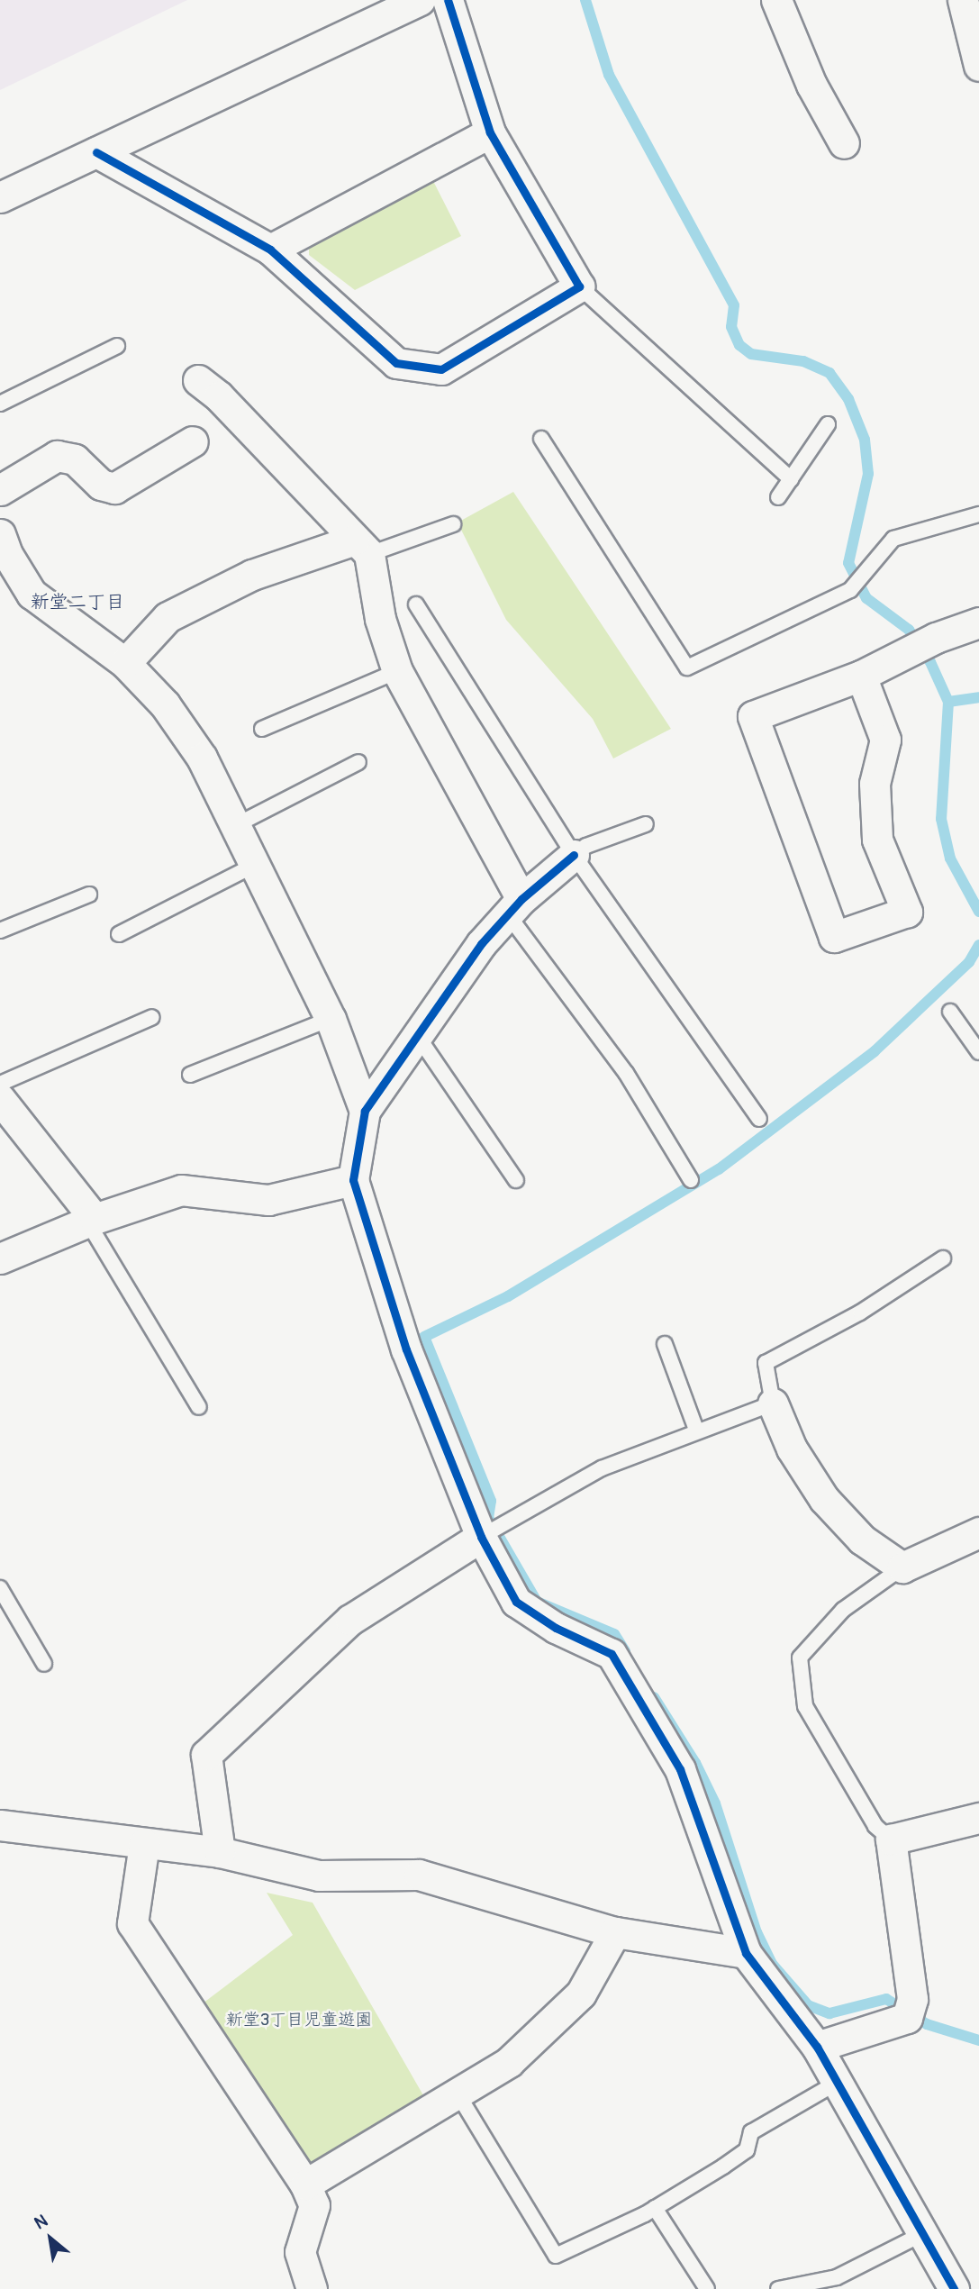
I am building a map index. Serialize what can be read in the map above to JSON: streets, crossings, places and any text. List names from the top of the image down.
{
  "districts": ["新堂二丁目"],
  "parks": ["新堂3丁目児童遊園"],
  "north": "top left"
}
